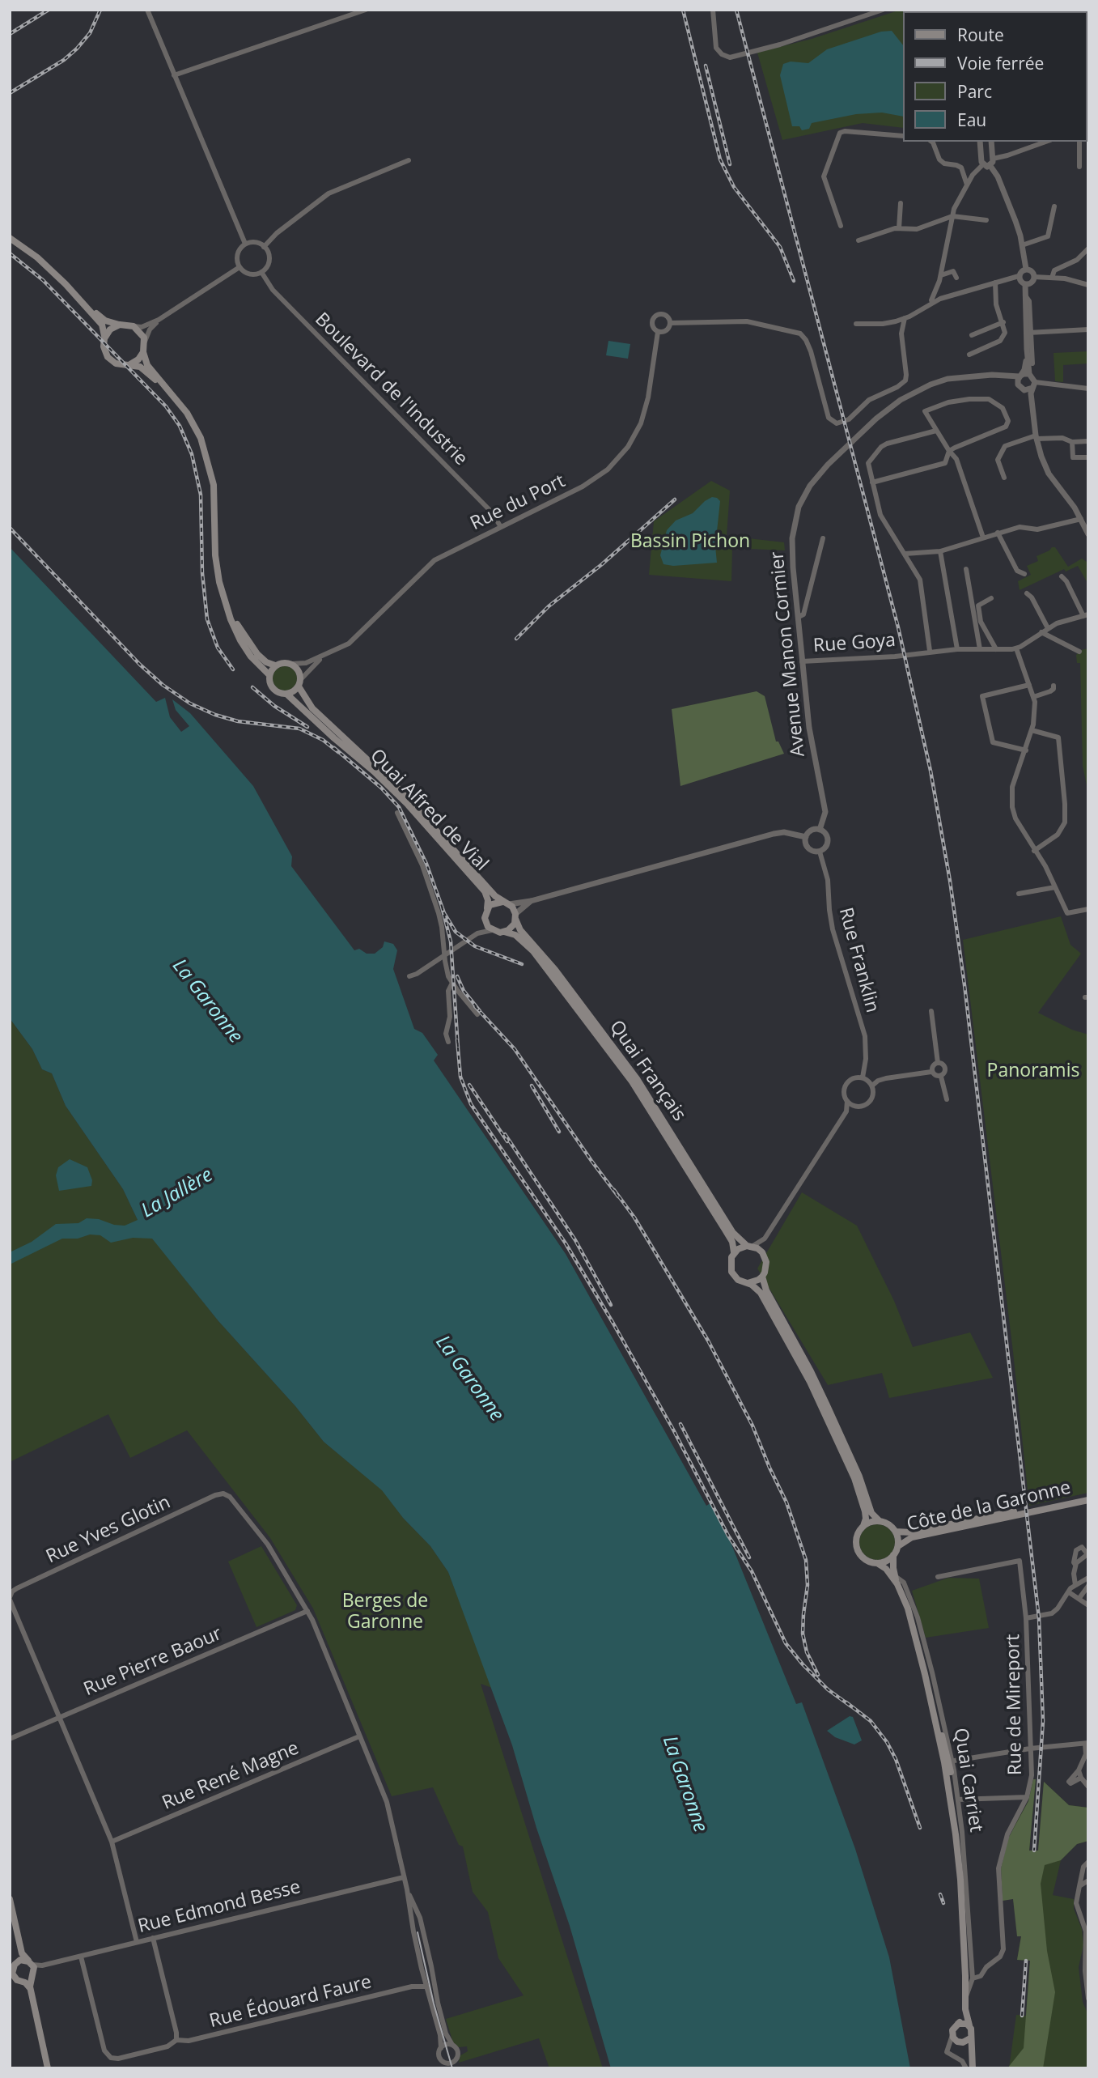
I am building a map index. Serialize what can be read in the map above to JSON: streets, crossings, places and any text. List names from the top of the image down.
{
  "streets": {
    "main road": [
      "Quai Alfred de Vial",
      "Quai Français",
      "Côte de la Garonne",
      "Quai Carriet"
    ],
    "street": [
      "Boulevard de l'Industrie",
      "Rue du Port",
      "Rue Goya",
      "Avenue Manon Cormier",
      "Rue Franklin",
      "Rue Yves Glotin",
      "Rue Pierre Baour",
      "Rue de Mireport",
      "Rue René Magne",
      "Rue Edmond Besse",
      "Rue Édouard Faure"
    ]
  },
  "crossings": [
    ["Boulevard de l'Industrie", "Rue du Port"],
    ["Rue du Port", "Quai Alfred de Vial"],
    ["Rue Goya", "Avenue Manon Cormier"],
    ["Avenue Manon Cormier", "Rue Franklin"],
    ["Quai Alfred de Vial", "Quai Français"],
    ["Côte de la Garonne", "Quai Carriet"],
    ["Rue Yves Glotin", "Rue Pierre Baour"],
    ["Rue Yves Glotin", "Rue René Magne"],
    ["Rue Yves Glotin", "Rue Edmond Besse"],
    ["Rue de Mireport", "Quai Carriet"],
    ["Rue Edmond Besse", "Rue Édouard Faure"]
  ],
  "water": ["La Garonne", "La Jallère"],
  "parks": ["Bassin Pichon", "Panoramis", "Berges de Garonne"],
  "legend": [
    "Route",
    "Voie ferrée",
    "Parc",
    "Eau"
  ]
}
